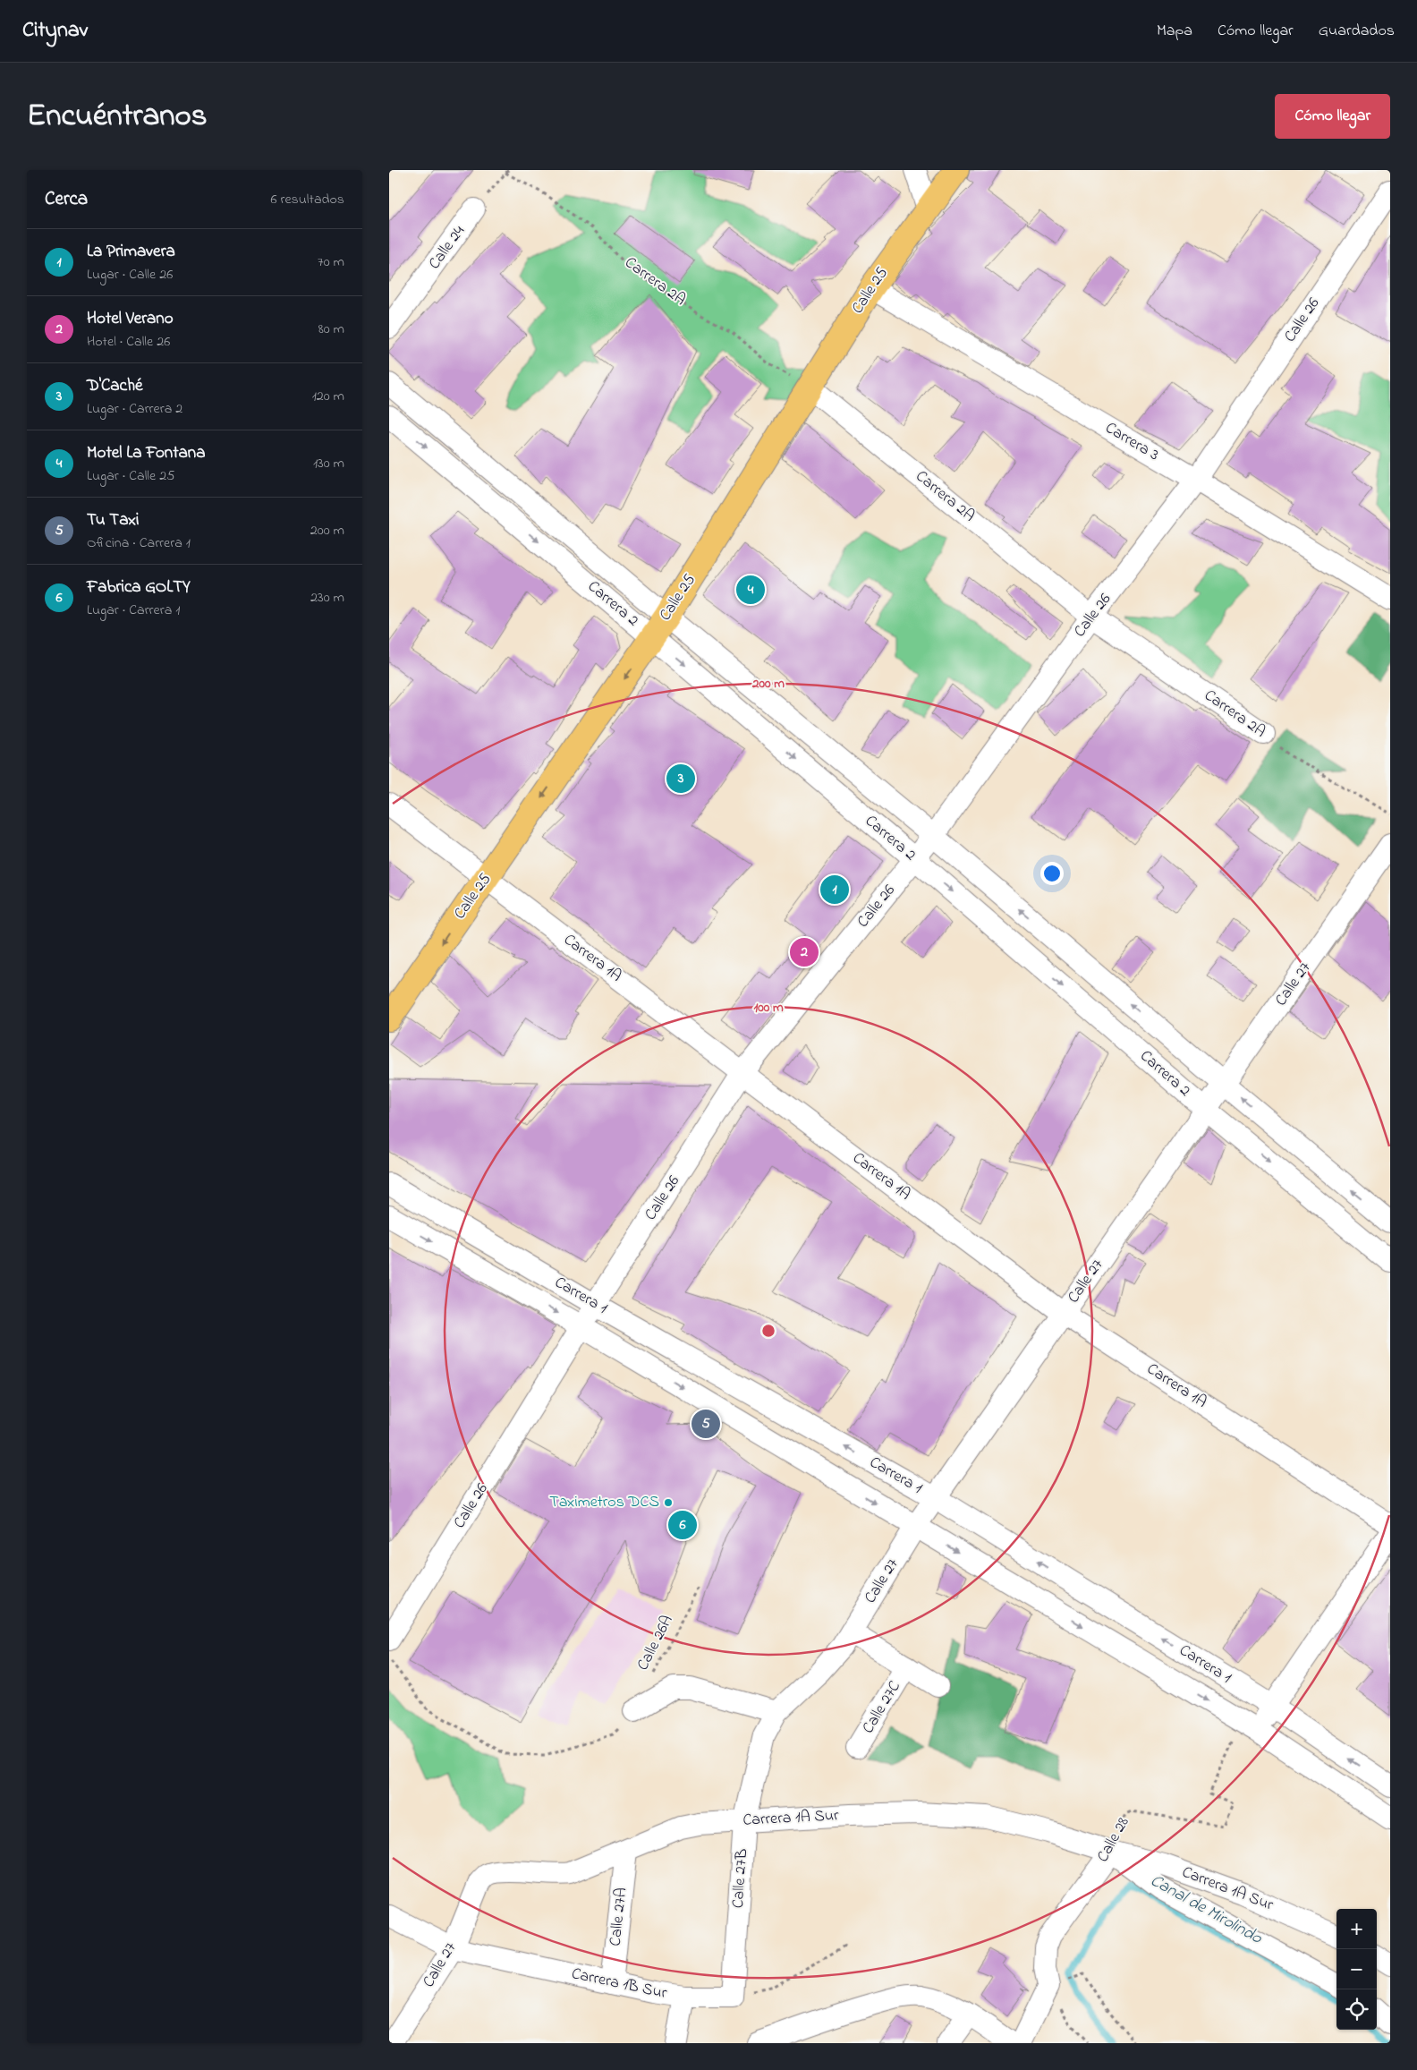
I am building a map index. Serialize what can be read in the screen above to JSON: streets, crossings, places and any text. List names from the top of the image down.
{
  "streets": {
    "main road": ["Calle 25"],
    "street": [
      "Calle 24",
      "Carrera 2A",
      "Calle 26",
      "Carrera 3",
      "Carrera 2",
      "Carrera 1A",
      "Calle 27",
      "Carrera 1",
      "Calle 27C",
      "Carrera 1A Sur",
      "Calle 28",
      "Calle 27B",
      "Calle 27A",
      "Carrera 1B Sur"
    ],
    "path": ["Calle 26A"]
  },
  "crossings": [
    ["Calle 24", "Carrera 2A"],
    ["Carrera 2A", "Calle 25"],
    ["Carrera 2A", "Calle 26"],
    ["Calle 25", "Carrera 3"],
    ["Calle 25", "Carrera 2"],
    ["Calle 25", "Carrera 1A"],
    ["Calle 26", "Carrera 3"],
    ["Calle 26", "Carrera 2"],
    ["Calle 26", "Carrera 1A"],
    ["Calle 26", "Carrera 1"],
    ["Carrera 2", "Calle 27"],
    ["Carrera 1A", "Calle 27"],
    ["Calle 27", "Carrera 1"],
    ["Calle 27", "Carrera 1A Sur"],
    ["Calle 27", "Calle 27B"],
    ["Calle 27", "Carrera 1B Sur"],
    ["Carrera 1", "Calle 28"],
    ["Carrera 1A Sur", "Calle 28"],
    ["Carrera 1A Sur", "Calle 27B"],
    ["Carrera 1A Sur", "Calle 27A"],
    ["Calle 27B", "Carrera 1B Sur"],
    ["Calle 27A", "Carrera 1B Sur"]
  ],
  "one_way": ["Calle 25"],
  "water": ["Canal de Mirolindo"],
  "places": ["Taximetros DCS"],
  "page": {
    "header": "Citynav",
    "nav": ["Mapa", "Cómo llegar", "Guardados"],
    "title": "Encuéntranos",
    "buttons": "Cómo llegar",
    "heading": ["Cerca", "6 resultados"],
    "list": [
      {
        "mark": "1",
        "name": "La Primavera",
        "note": "Lugar · Calle 26",
        "value": "70 m"
      },
      {
        "mark": "2",
        "name": "Hotel Verano",
        "note": "Hotel · Calle 26",
        "value": "80 m"
      },
      {
        "mark": "3",
        "name": "D'Caché",
        "note": "Lugar · Carrera 2",
        "value": "120 m"
      },
      {
        "mark": "4",
        "name": "Motel La Fontana",
        "note": "Lugar · Calle 25",
        "value": "130 m"
      },
      {
        "mark": "5",
        "name": "Tu Taxi",
        "note": "Oficina · Carrera 1",
        "value": "200 m"
      },
      {
        "mark": "6",
        "name": "Fabrica GOLTY",
        "note": "Lugar · Carrera 1",
        "value": "230 m"
      }
    ],
    "pins": [
      "4",
      "3",
      "1",
      "2",
      "5",
      "6"
    ],
    "map_buttons": ["+", "−"]
  },
  "rings": ["200 m", "100 m"]
}
